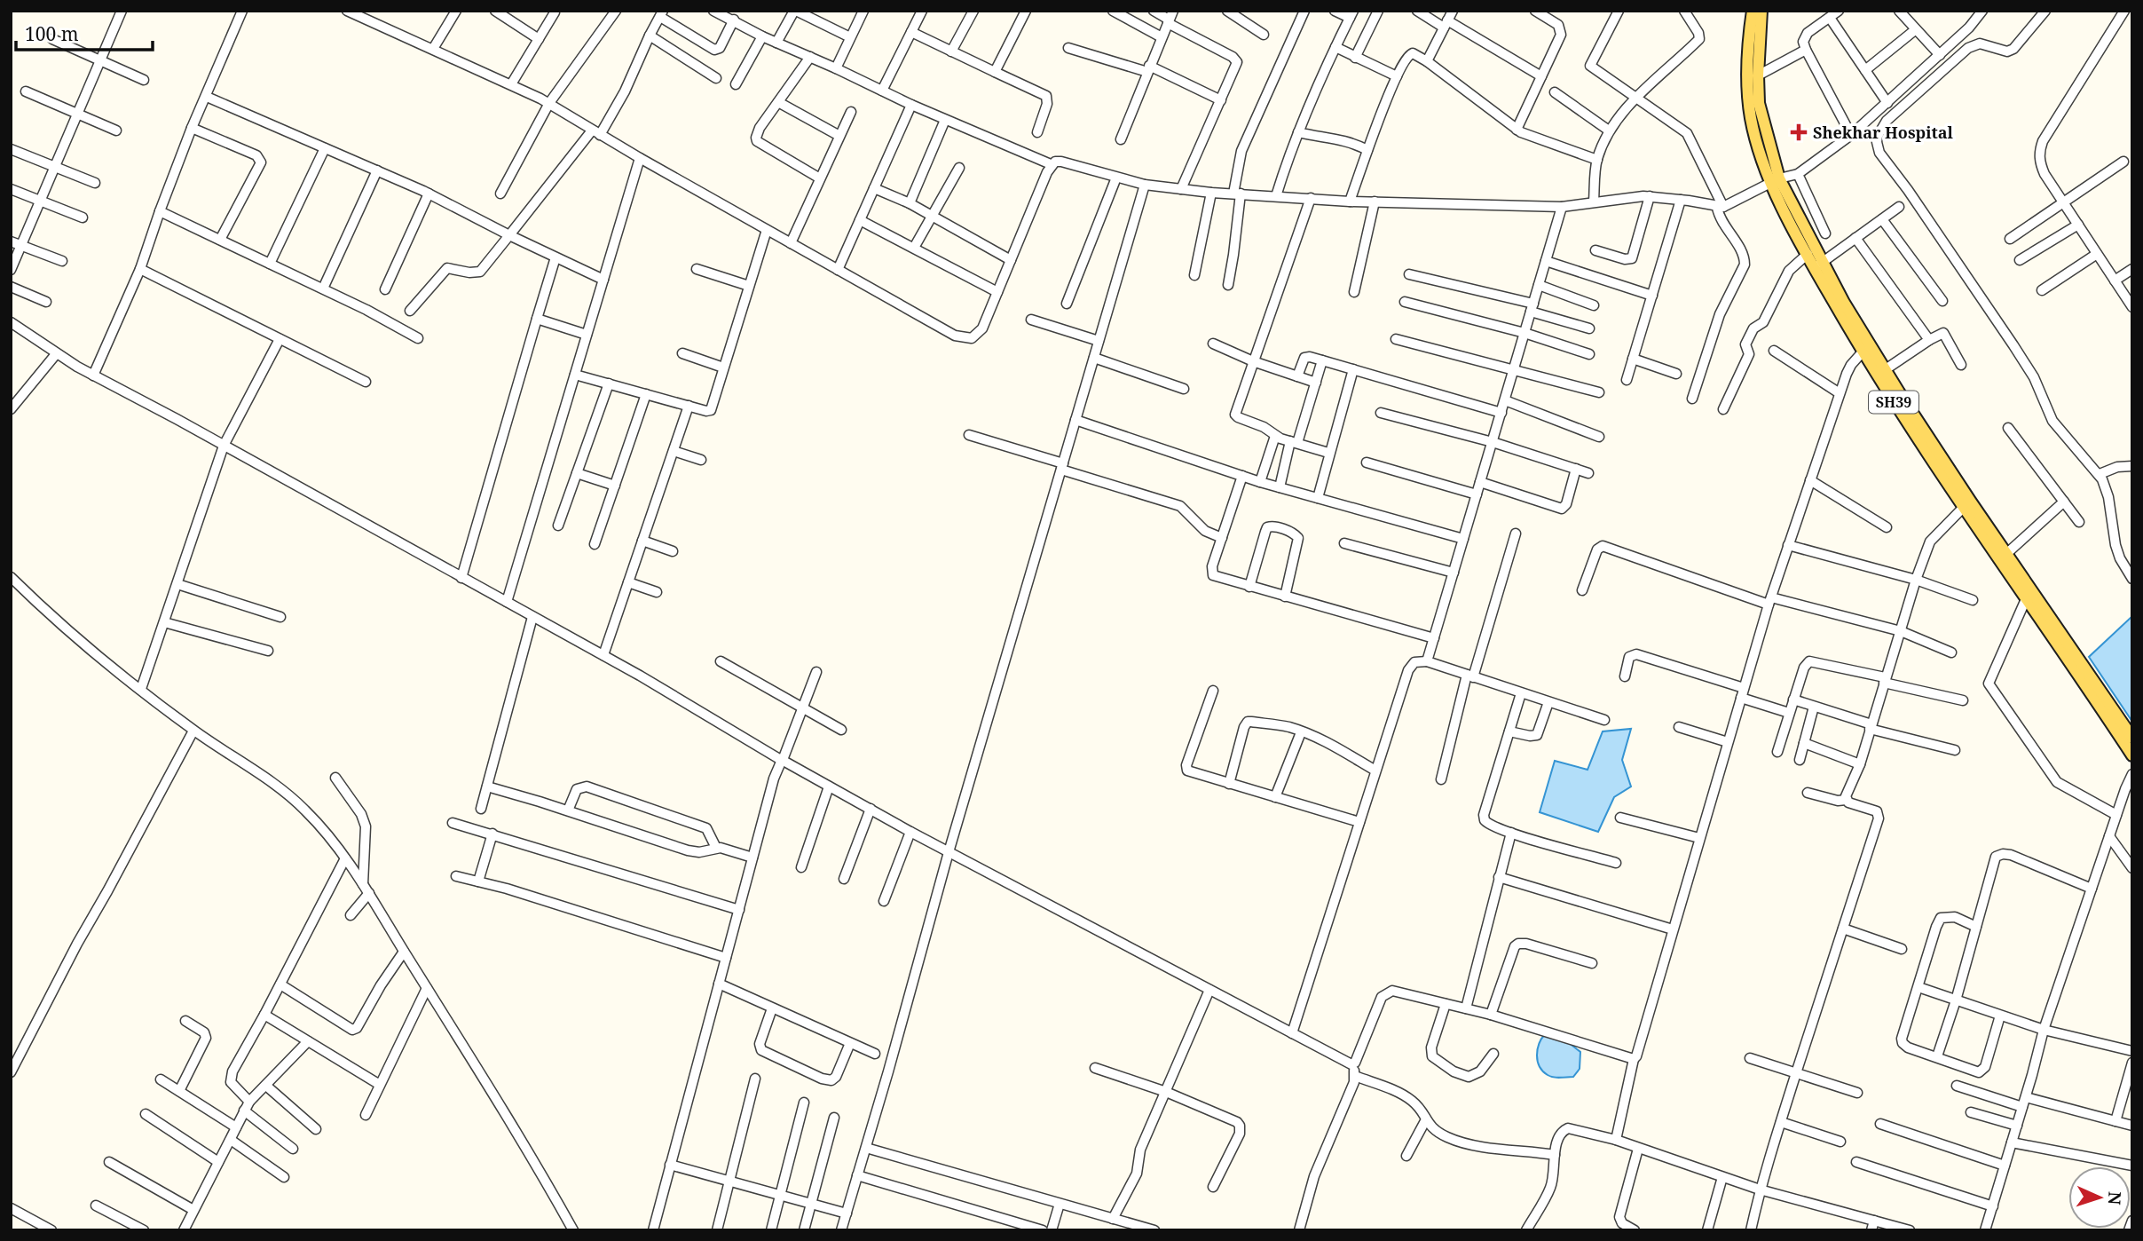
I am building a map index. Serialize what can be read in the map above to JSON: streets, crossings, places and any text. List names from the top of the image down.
{
  "streets": {
    "main road": ["SH39"]
  },
  "places": {
    "health": ["Shekhar Hospital"]
  },
  "scale_bar": "100 m",
  "north": "right"
}
